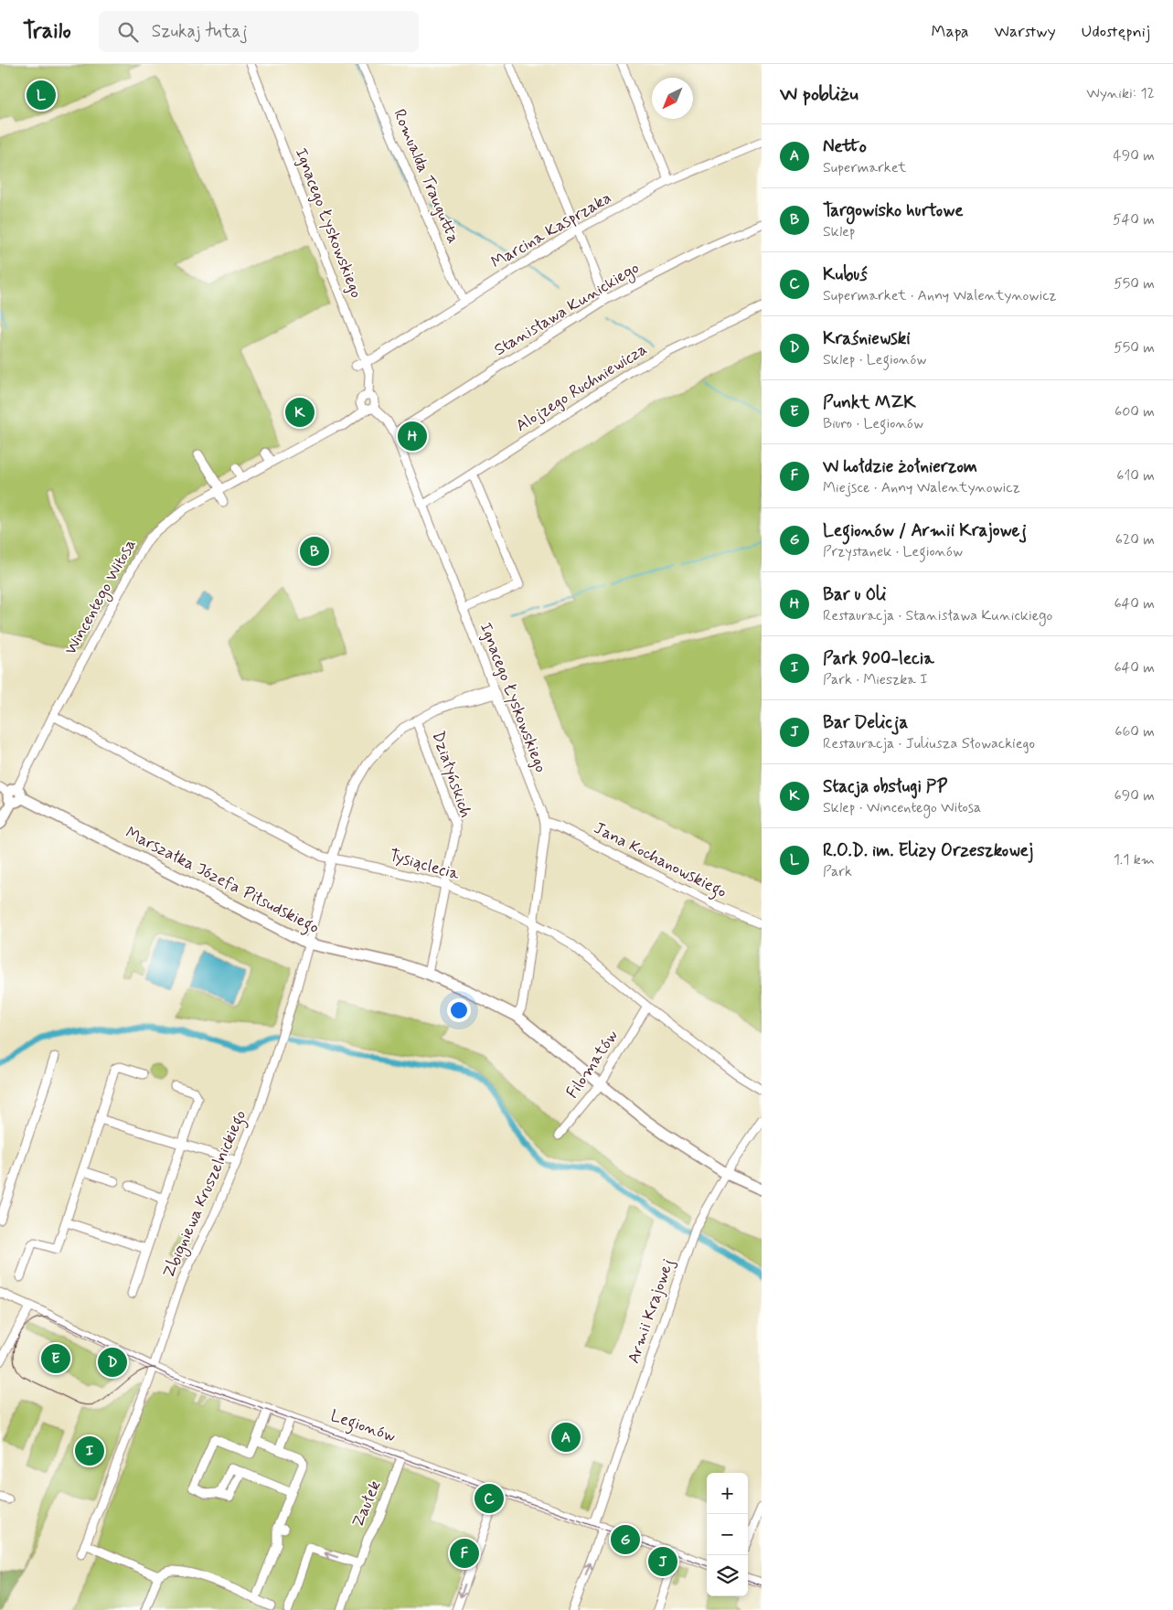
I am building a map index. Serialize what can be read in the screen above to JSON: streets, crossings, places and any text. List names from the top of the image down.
{
  "streets": {
    "main road": ["Marszałka Józefa Piłsudskiego"],
    "street": [
      "Romualda Traugutta",
      "Ignacego Łyskowskiego",
      "Marcina Kasprzaka",
      "Stanisława Kunickiego",
      "Alojzego Ruchniewicza",
      "Wincentego Witosa",
      "Działyńskich",
      "Jana Kochanowskiego",
      "Tysiąclecia",
      "Filomatów",
      "Zbigniewa Kruszelnickiego",
      "Armii Krajowej",
      "Legionów",
      "Zaułek"
    ]
  },
  "crossings": [
    ["Romualda Traugutta", "Marcina Kasprzaka"],
    ["Ignacego Łyskowskiego", "Marcina Kasprzaka"],
    ["Ignacego Łyskowskiego", "Stanisława Kunickiego"],
    ["Ignacego Łyskowskiego", "Alojzego Ruchniewicza"],
    ["Ignacego Łyskowskiego", "Wincentego Witosa"],
    ["Ignacego Łyskowskiego", "Jana Kochanowskiego"],
    ["Ignacego Łyskowskiego", "Tysiąclecia"],
    ["Ignacego Łyskowskiego", "Marszałka Józefa Piłsudskiego"],
    ["Ignacego Łyskowskiego", "Zbigniewa Kruszelnickiego"],
    ["Wincentego Witosa", "Tysiąclecia"],
    ["Wincentego Witosa", "Marszałka Józefa Piłsudskiego"],
    ["Działyńskich", "Tysiąclecia"],
    ["Działyńskich", "Marszałka Józefa Piłsudskiego"],
    ["Działyńskich", "Zbigniewa Kruszelnickiego"],
    ["Tysiąclecia", "Filomatów"],
    ["Tysiąclecia", "Zbigniewa Kruszelnickiego"],
    ["Marszałka Józefa Piłsudskiego", "Filomatów"],
    ["Marszałka Józefa Piłsudskiego", "Zbigniewa Kruszelnickiego"],
    ["Marszałka Józefa Piłsudskiego", "Armii Krajowej"],
    ["Zbigniewa Kruszelnickiego", "Legionów"],
    ["Armii Krajowej", "Legionów"],
    ["Legionów", "Zaułek"]
  ],
  "north": "bottom left",
  "page": {
    "header": "Trailo",
    "search": "Szukaj tutaj",
    "nav": ["Mapa", "Warstwy", "Udostępnij"],
    "heading": ["W pobliżu", "Wyniki: 12"],
    "pins": [
      "L",
      "K",
      "H",
      "B",
      "E",
      "D",
      "A",
      "I",
      "C",
      "G",
      "F",
      "J"
    ],
    "list": [
      {
        "mark": "A",
        "name": "Netto",
        "note": "Supermarket",
        "value": "490 m"
      },
      {
        "mark": "B",
        "name": "Targowisko hurtowe",
        "note": "Sklep",
        "value": "540 m"
      },
      {
        "mark": "C",
        "name": "Kubuś",
        "note": "Supermarket · Anny Walentynowicz",
        "value": "550 m"
      },
      {
        "mark": "D",
        "name": "Kraśniewski",
        "note": "Sklep · Legionów",
        "value": "550 m"
      },
      {
        "mark": "E",
        "name": "Punkt MZK",
        "note": "Biuro · Legionów",
        "value": "600 m"
      },
      {
        "mark": "F",
        "name": "W hołdzie żołnierzom",
        "note": "Miejsce · Anny Walentynowicz",
        "value": "610 m"
      },
      {
        "mark": "G",
        "name": "Legionów / Armii Krajowej",
        "note": "Przystanek · Legionów",
        "value": "620 m"
      },
      {
        "mark": "H",
        "name": "Bar u Oli",
        "note": "Restauracja · Stanisława Kunickiego",
        "value": "640 m"
      },
      {
        "mark": "I",
        "name": "Park 900-lecia",
        "note": "Park · Mieszka I",
        "value": "640 m"
      },
      {
        "mark": "J",
        "name": "Bar Delicja",
        "note": "Restauracja · Juliusza Słowackiego",
        "value": "660 m"
      },
      {
        "mark": "K",
        "name": "Stacja obsługi PP",
        "note": "Sklep · Wincentego Witosa",
        "value": "690 m"
      },
      {
        "mark": "L",
        "name": "R.O.D. im. Elizy Orzeszkowej",
        "note": "Park",
        "value": "1.1 km"
      }
    ],
    "map_buttons": ["+", "−"]
  }
}
